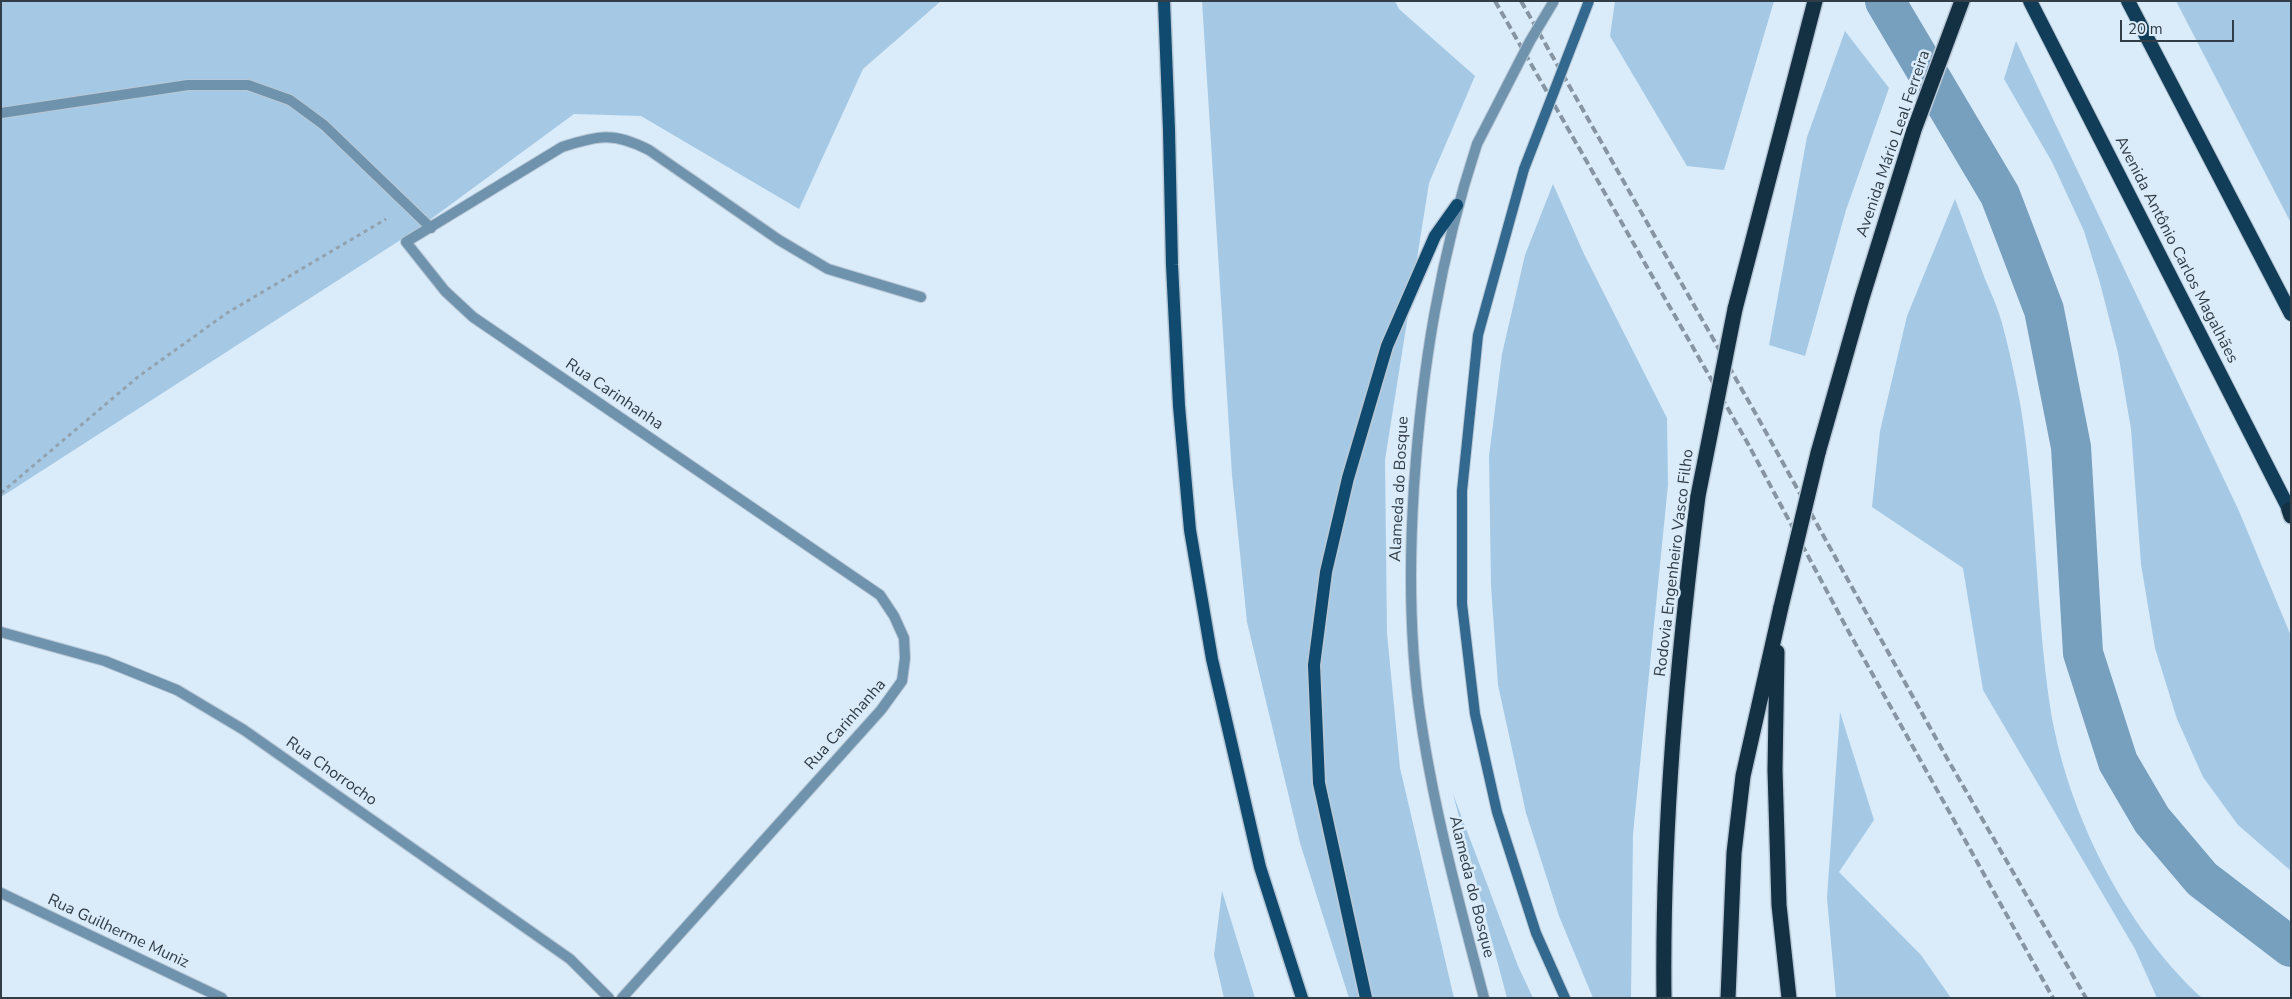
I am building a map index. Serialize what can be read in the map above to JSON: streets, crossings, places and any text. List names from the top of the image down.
{
  "streets": {
    "highway": ["Avenida Mário Leal Ferreira", "Avenida Antônio Carlos Magalhães", "Rodovia Engenheiro Vasco Filho"],
    "street": [
      "Rua Carinhanha",
      "Alameda do Bosque",
      "Rua Chorrocho",
      "Rua Guilherme Muniz"
    ]
  },
  "scale_bar": "20 m"
}
